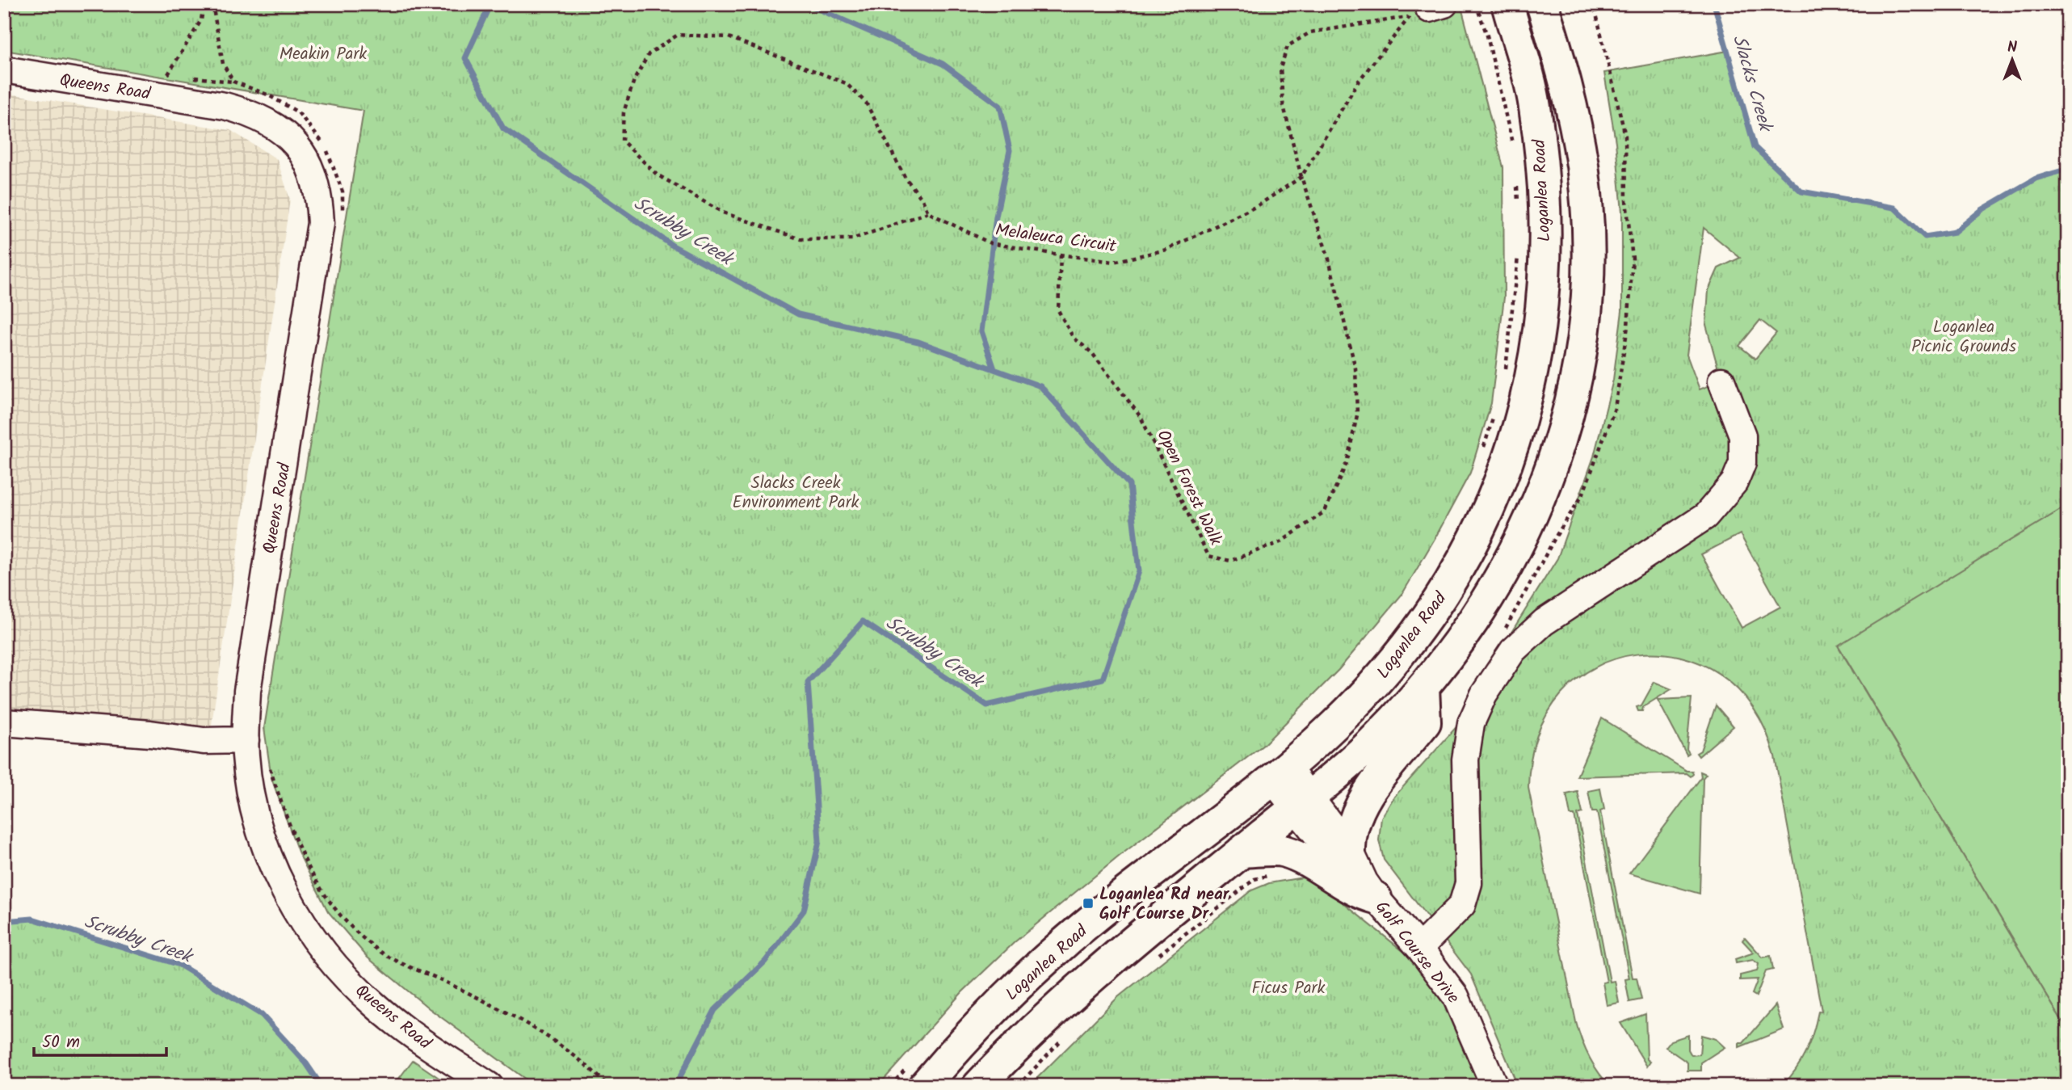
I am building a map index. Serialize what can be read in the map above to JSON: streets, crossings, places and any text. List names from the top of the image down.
{
  "streets": {
    "main road": ["Loganlea Road"],
    "street": ["Queens Road", "Golf Course Drive"],
    "path": ["Melaleuca Circuit", "Open Forest Walk"]
  },
  "crossings": [
    ["Loganlea Road", "Golf Course Drive"],
    ["Melaleuca Circuit", "Open Forest Walk"]
  ],
  "water": ["Slacks Creek", "Scrubby Creek"],
  "parks": [
    "Meakin Park",
    "Loganlea Picnic Grounds",
    "Slacks Creek Environment Park",
    "Ficus Park"
  ],
  "places": {
    "transit": ["Loganlea Rd near Golf Course Dr"]
  },
  "scale_bar": "50 m",
  "north": "top"
}
